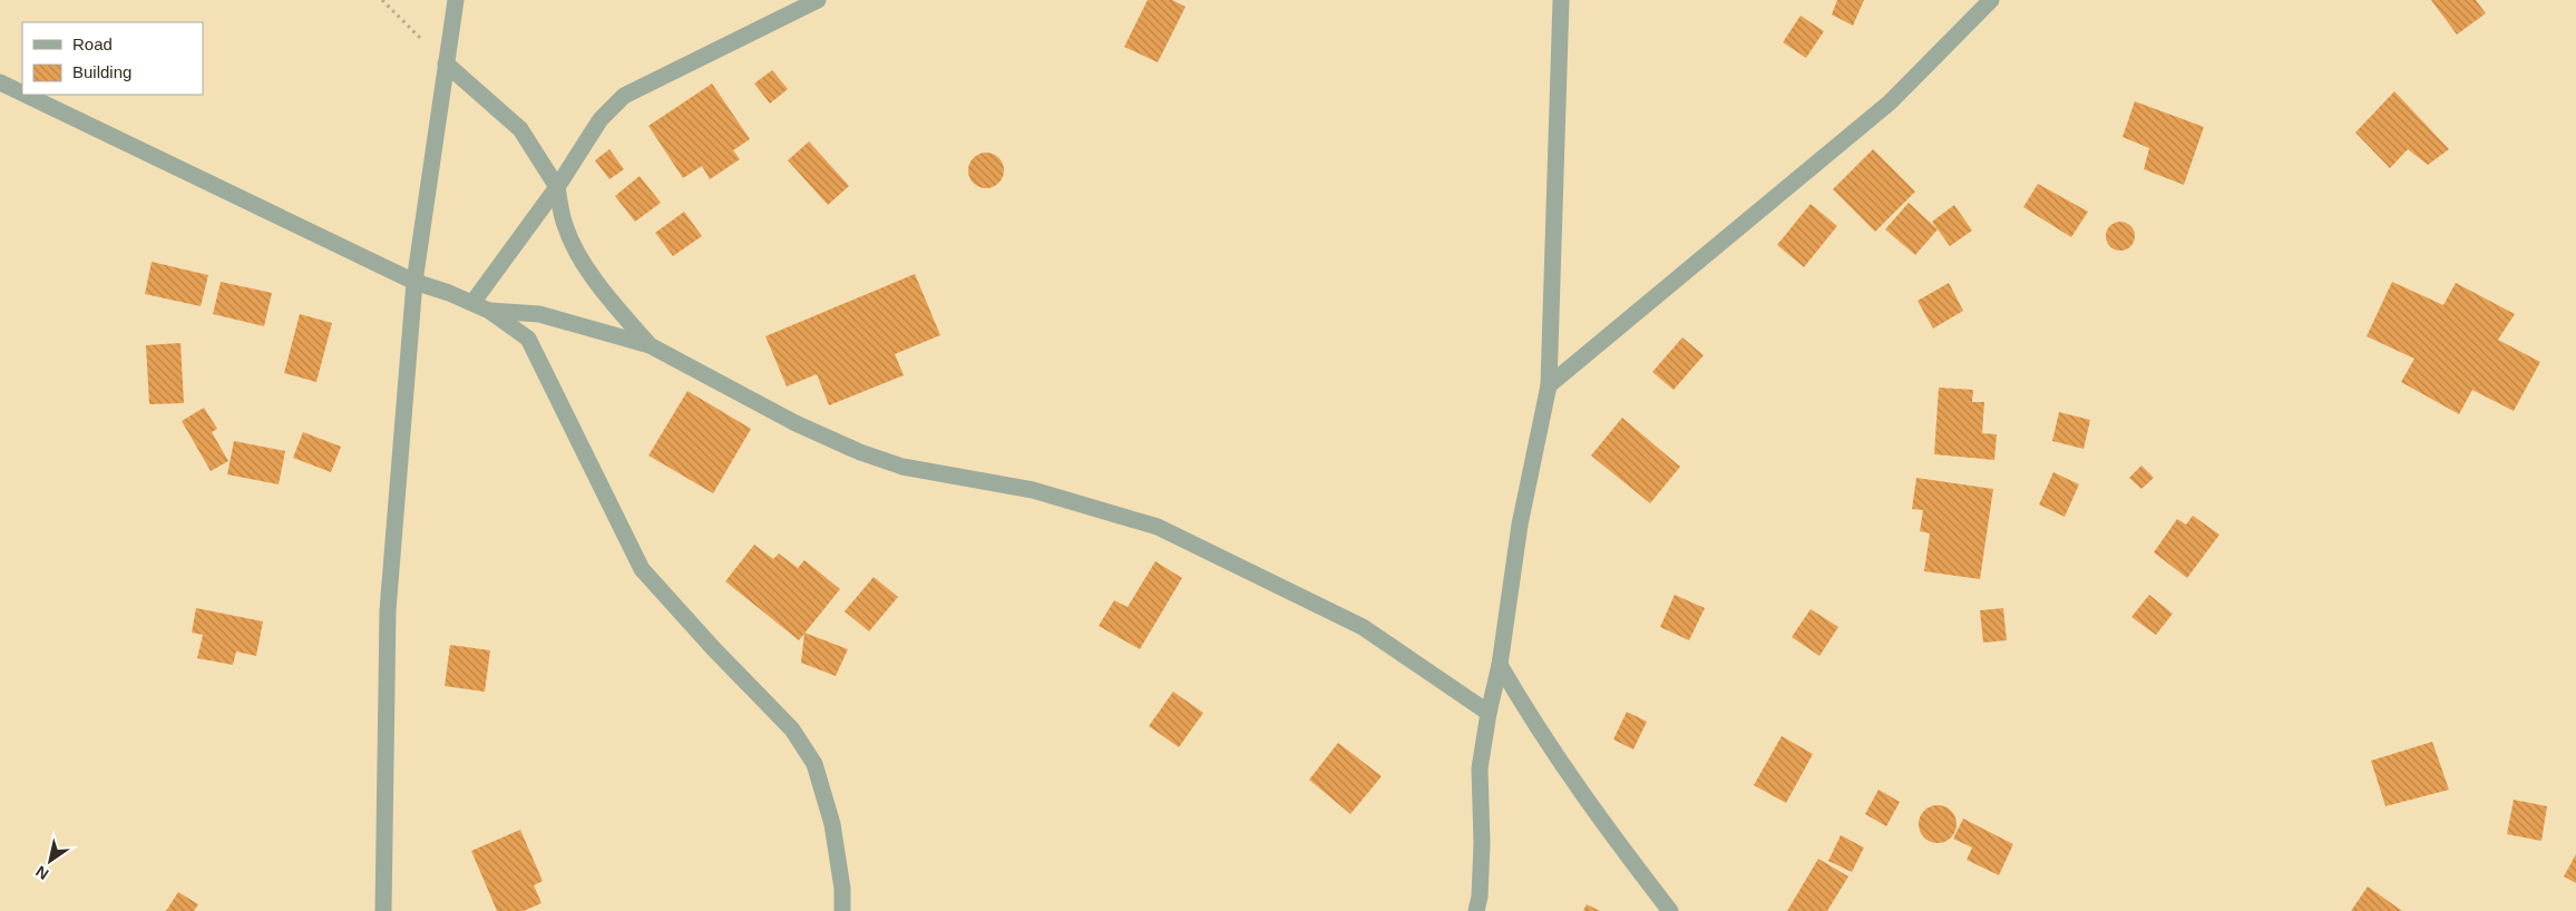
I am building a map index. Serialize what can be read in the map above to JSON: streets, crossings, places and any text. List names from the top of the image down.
{
  "legend": ["Road", "Building"],
  "north": "bottom left"
}
